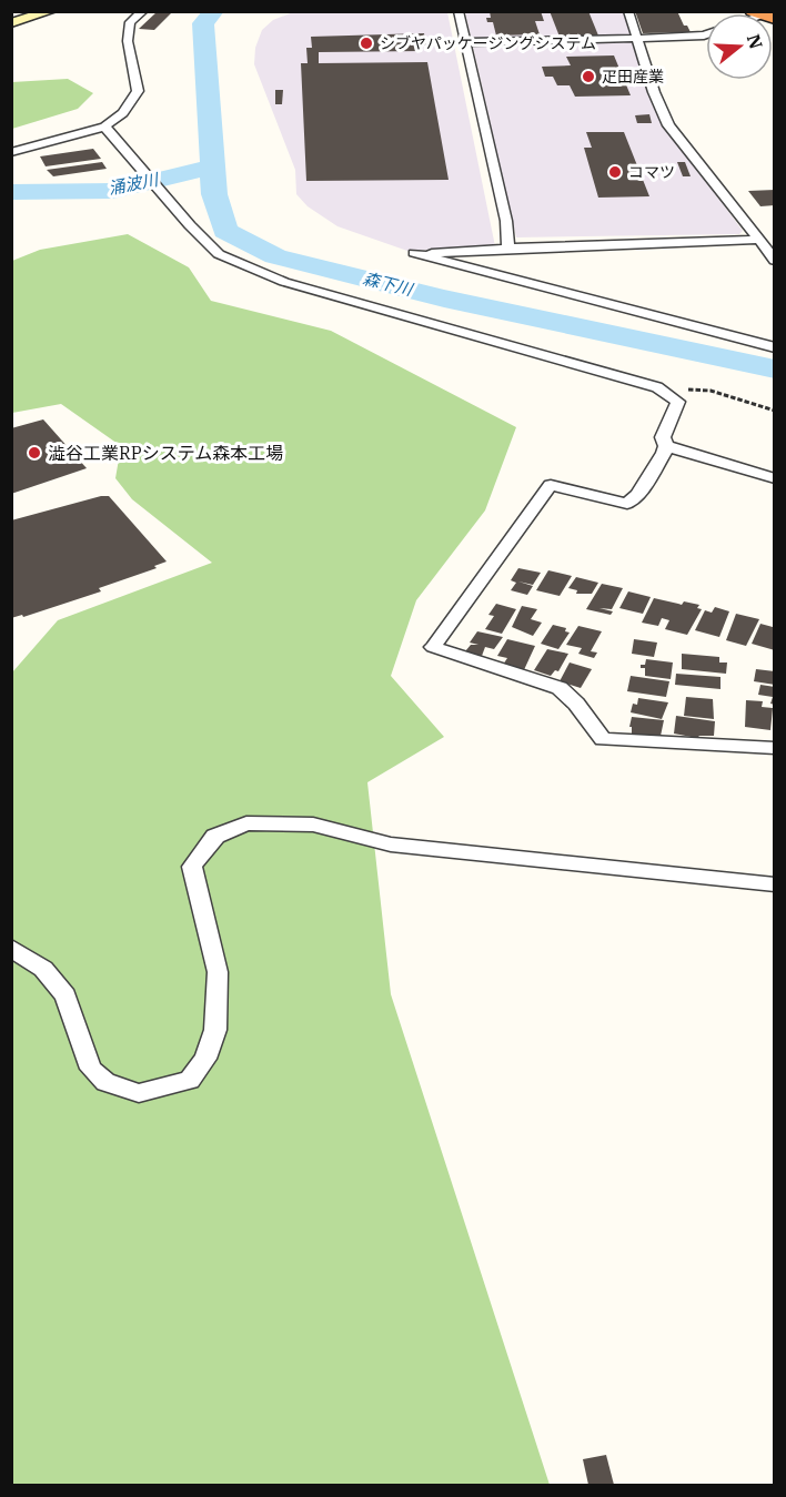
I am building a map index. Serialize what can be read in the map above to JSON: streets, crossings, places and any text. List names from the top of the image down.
{
  "water": ["涌波川", "森下川"],
  "places": [
    "シブヤパッケージングシステム",
    "疋田産業",
    "コマツ",
    "澁谷工業RPシステム森本工場"
  ],
  "north": "right"
}
